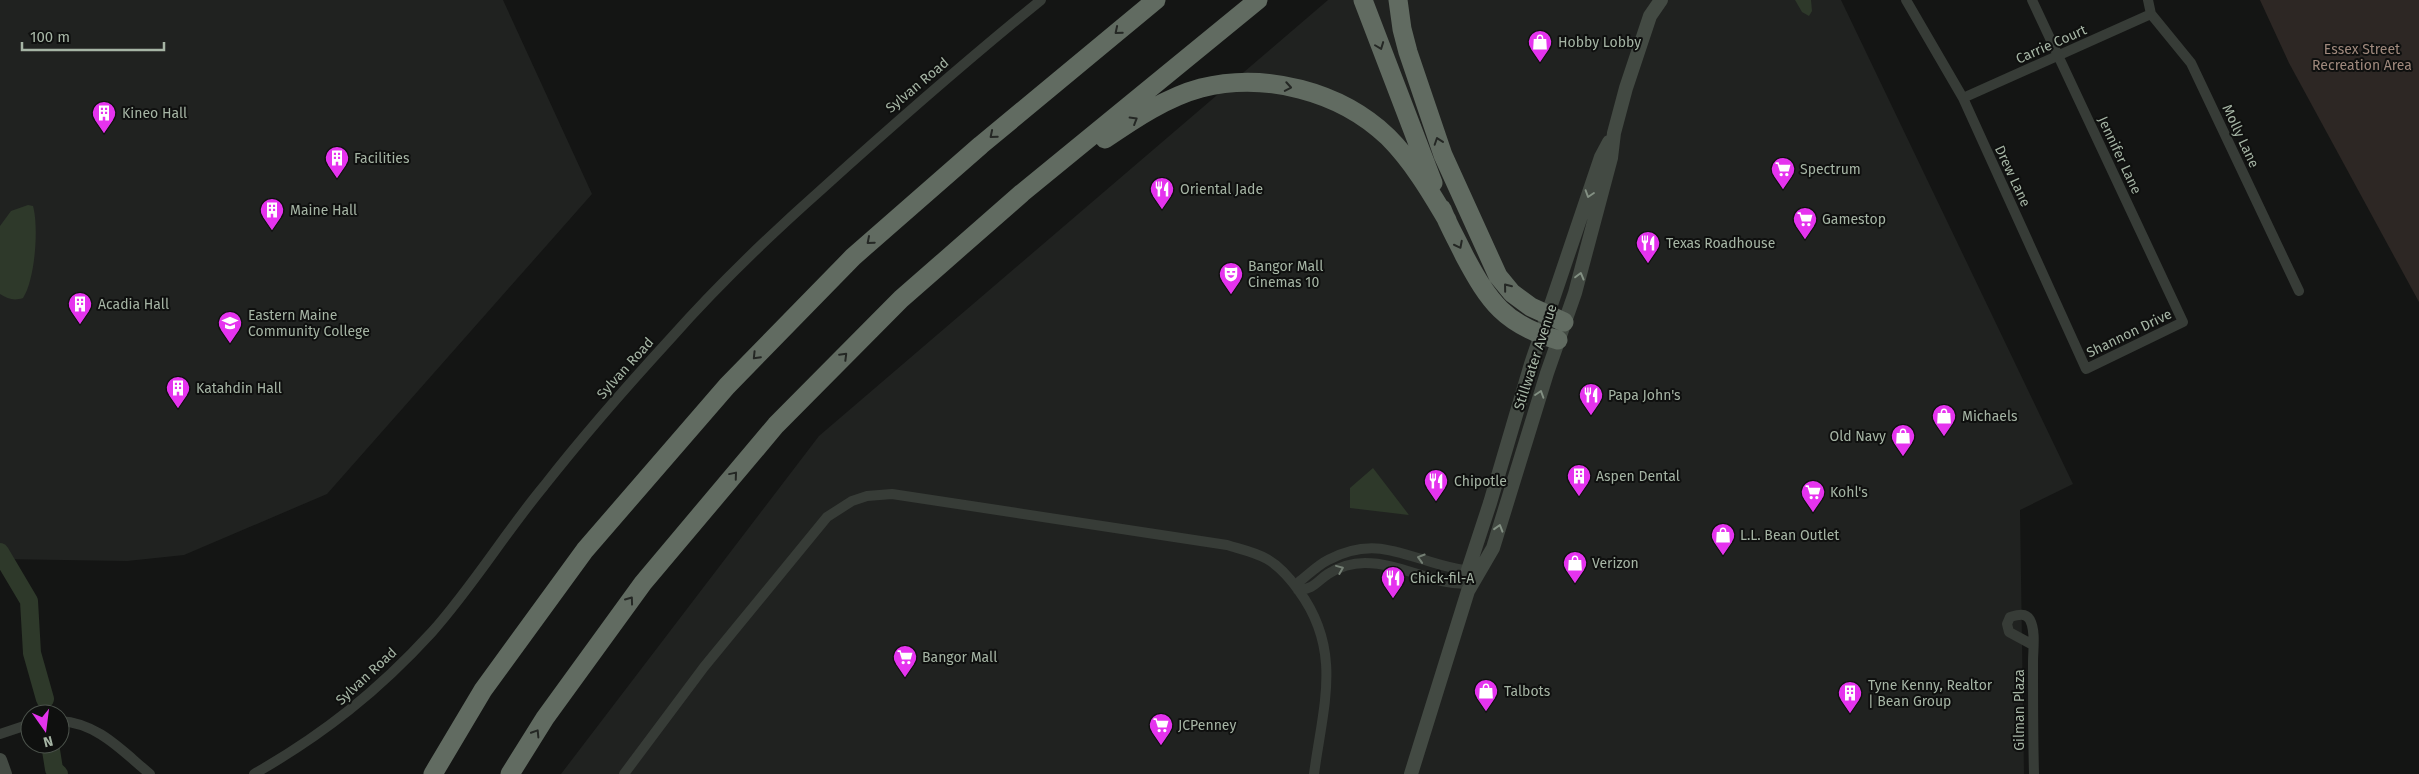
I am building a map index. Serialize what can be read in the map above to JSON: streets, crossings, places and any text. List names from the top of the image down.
{
  "streets": {
    "main road": ["Stillwater Avenue"],
    "street": [
      "Carrie Court",
      "Sylvan Road",
      "Molly Lane",
      "Jennifer Lane",
      "Drew Lane",
      "Shannon Drive",
      "Gilman Plaza"
    ]
  },
  "crossings": [
    ["Carrie Court", "Molly Lane"],
    ["Carrie Court", "Jennifer Lane"],
    ["Carrie Court", "Drew Lane"],
    ["Jennifer Lane", "Shannon Drive"],
    ["Drew Lane", "Shannon Drive"]
  ],
  "parks": ["Essex Street Recreation Area"],
  "places": {
    "shop": [
      "Hobby Lobby",
      "Michaels",
      "Old Navy",
      "L.L. Bean Outlet",
      "Verizon",
      "Talbots"
    ],
    "building": [
      "Kineo Hall",
      "Facilities",
      "Maine Hall",
      "Acadia Hall",
      "Katahdin Hall",
      "Aspen Dental",
      "Tyne Kenny, Realtor | Bean Group"
    ],
    "supermarket": [
      "Spectrum",
      "Gamestop",
      "Kohl's",
      "Bangor Mall",
      "JCPenney"
    ],
    "restaurant": [
      "Oriental Jade",
      "Texas Roadhouse",
      "Papa John's",
      "Chipotle",
      "Chick-fil-A"
    ],
    "theatre": ["Bangor Mall Cinemas 10"],
    "school or university": ["Eastern Maine Community College"]
  },
  "scale_bar": "100 m",
  "north": "bottom"
}
